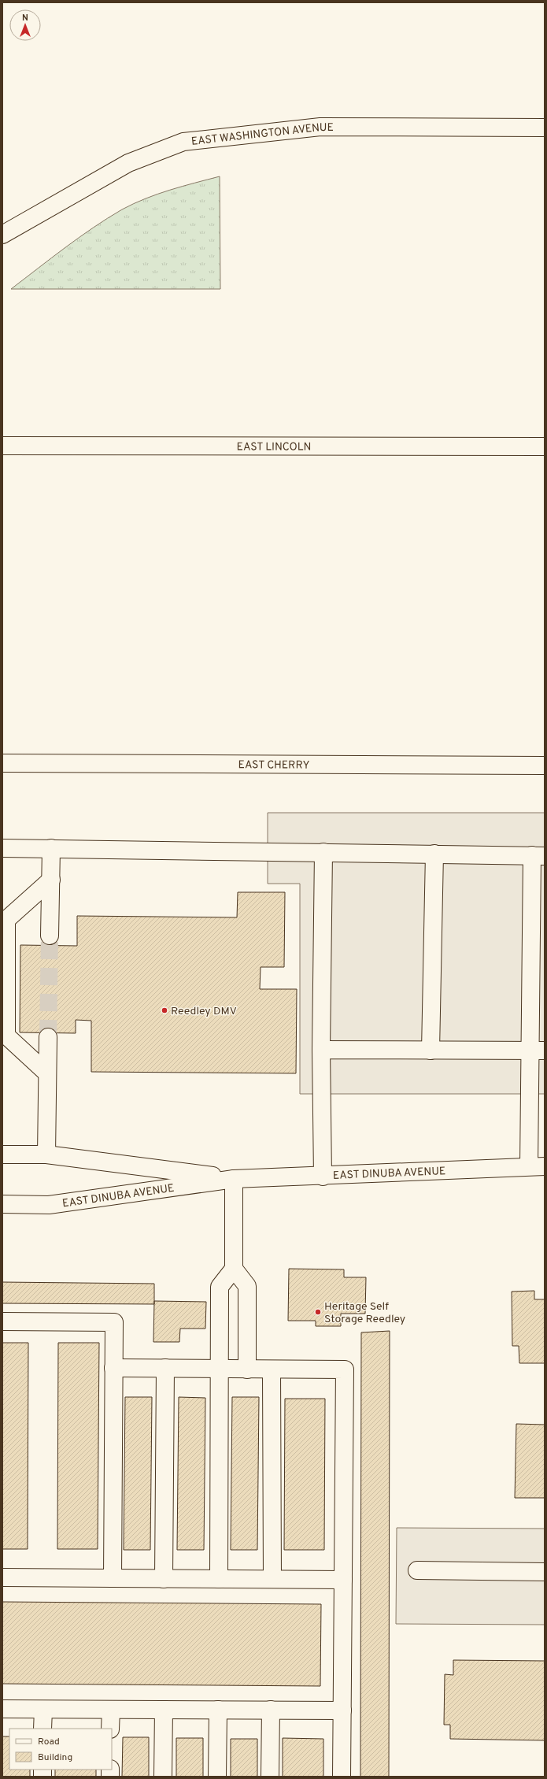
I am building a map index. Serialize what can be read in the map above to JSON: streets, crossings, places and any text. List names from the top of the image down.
{
  "streets": {
    "street": [
      "EAST WASHINGTON AVENUE",
      "EAST LINCOLN",
      "EAST CHERRY",
      "EAST DINUBA AVENUE"
    ]
  },
  "places": ["Reedley DMV", "Heritage Self Storage Reedley"],
  "legend": ["Road", "Building"],
  "north": "top"
}
